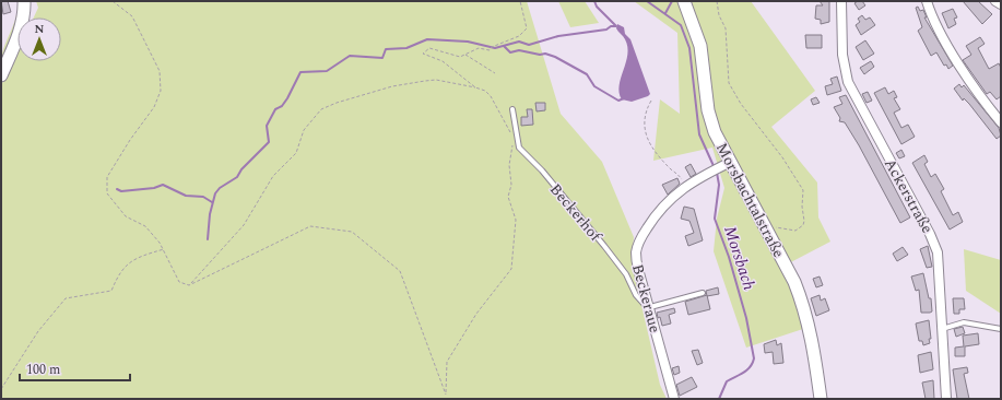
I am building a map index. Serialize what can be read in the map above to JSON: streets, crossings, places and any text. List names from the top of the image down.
{
  "streets": {
    "main road": ["Morsbachtalstraße"],
    "street": ["Ackerstraße", "Beckeraue"],
    "lane": ["Beckerhof"]
  },
  "crossings": [
    ["Morsbachtalstraße", "Beckeraue"],
    ["Beckerhof", "Beckeraue"]
  ],
  "water": ["Morsbach"],
  "scale_bar": "100 m",
  "north": "top"
}
